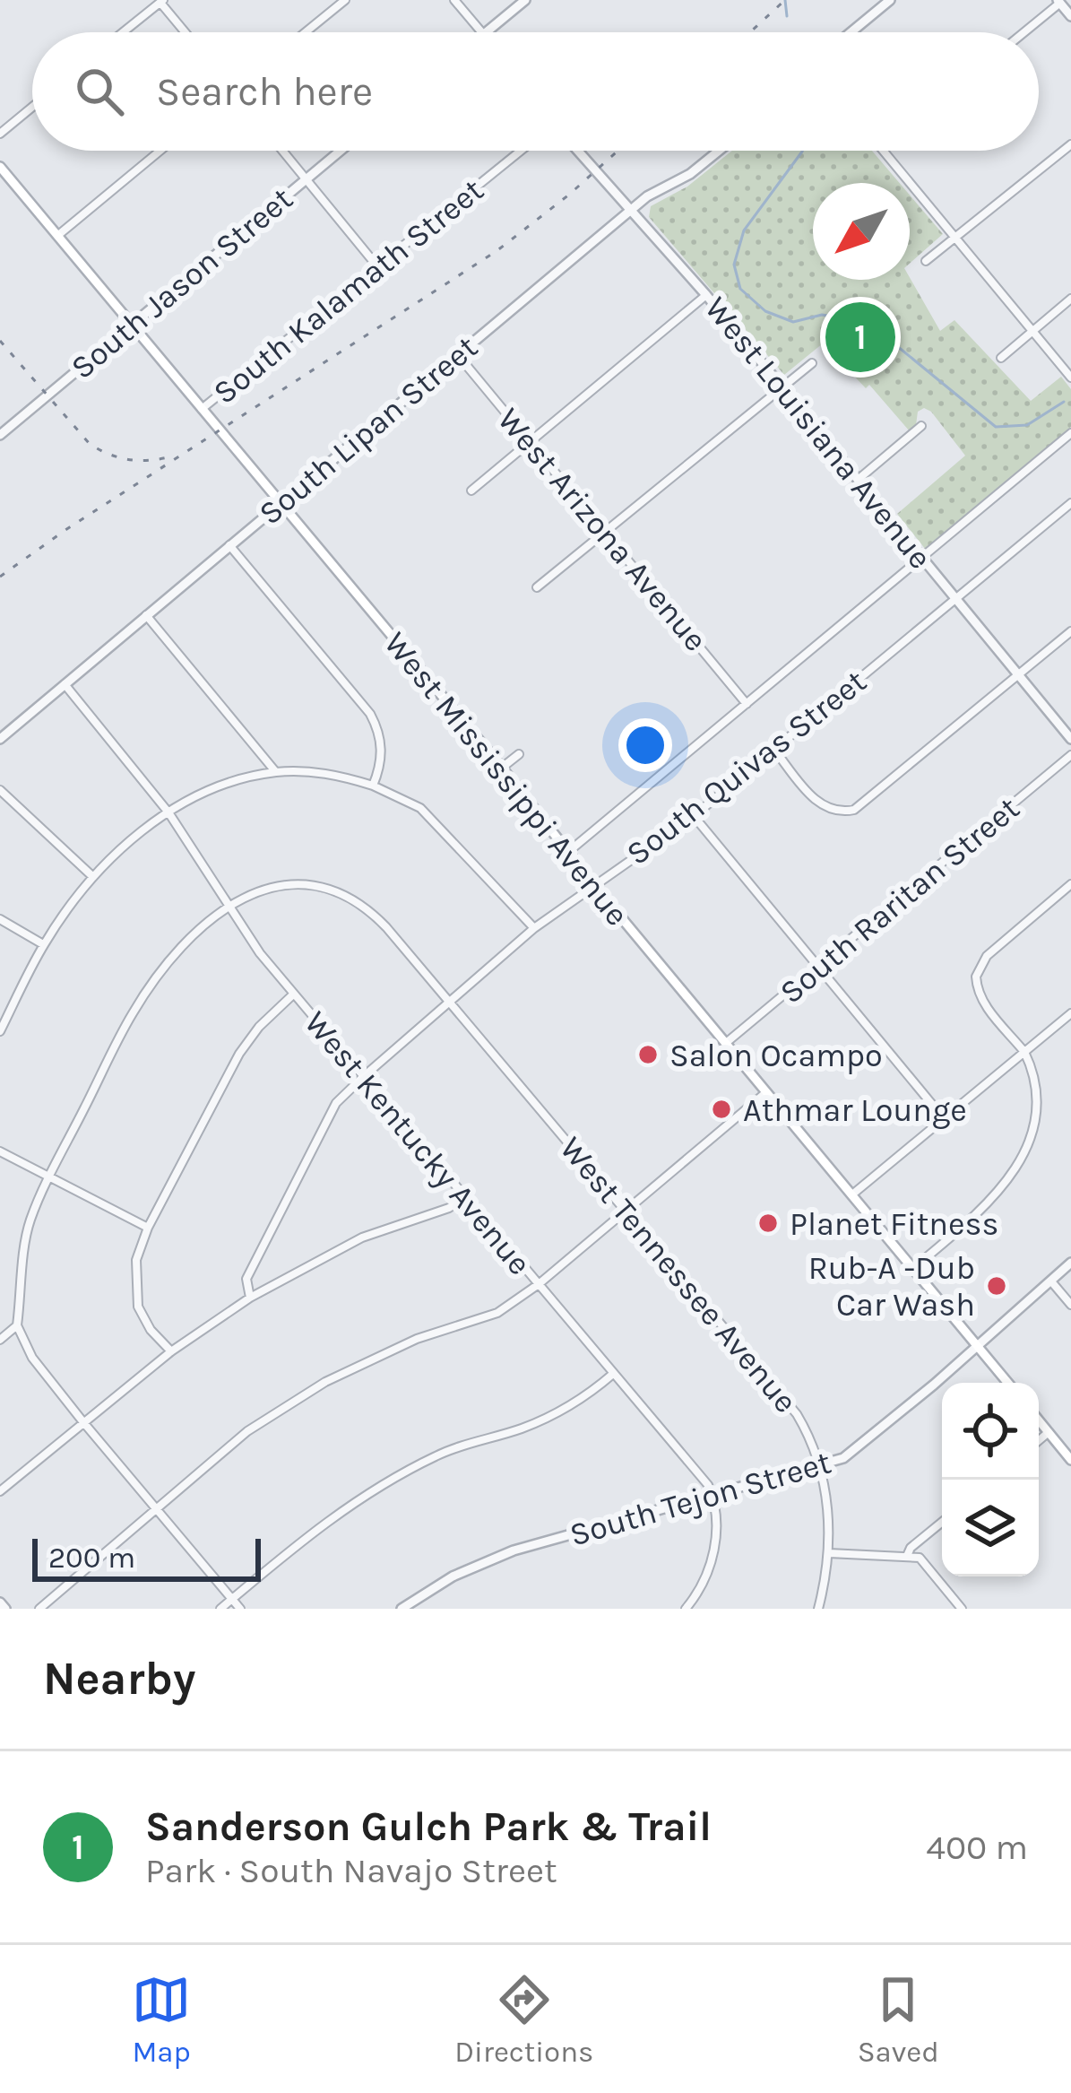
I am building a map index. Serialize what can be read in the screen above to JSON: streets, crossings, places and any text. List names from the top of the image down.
{
  "streets": {
    "main road": ["West Mississippi Avenue"],
    "street": [
      "South Jason Street",
      "South Kalamath Street",
      "South Lipan Street",
      "West Louisiana Avenue",
      "West Arizona Avenue",
      "South Quivas Street",
      "South Raritan Street",
      "West Kentucky Avenue",
      "West Tennessee Avenue",
      "South Tejon Street"
    ]
  },
  "crossings": [
    ["South Jason Street", "West Mississippi Avenue"],
    ["South Kalamath Street", "West Mississippi Avenue"],
    ["South Lipan Street", "West Louisiana Avenue"],
    ["South Lipan Street", "West Arizona Avenue"],
    ["South Lipan Street", "West Mississippi Avenue"],
    ["South Lipan Street", "West Kentucky Avenue"],
    ["West Louisiana Avenue", "South Quivas Street"],
    ["South Quivas Street", "West Mississippi Avenue"],
    ["South Quivas Street", "West Kentucky Avenue"],
    ["South Quivas Street", "West Tennessee Avenue"],
    ["West Mississippi Avenue", "South Raritan Street"],
    ["West Mississippi Avenue", "South Tejon Street"],
    ["West Kentucky Avenue", "West Tennessee Avenue"],
    ["West Kentucky Avenue", "South Tejon Street"],
    ["West Tennessee Avenue", "South Tejon Street"]
  ],
  "places": [
    "Salon Ocampo",
    "Athmar Lounge",
    "Planet Fitness",
    "Rub-A -Dub Car Wash"
  ],
  "scale_bar": "200 m",
  "north": "bottom left",
  "page": {
    "search": "Search here",
    "pins": "1",
    "scale": "200 m",
    "heading": "Nearby",
    "list": [
      {
        "mark": "1",
        "name": "Sanderson Gulch Park & Trail",
        "note": "Park · South Navajo Street",
        "value": "400 m"
      }
    ],
    "nav": ["Map", "Directions", "Saved"]
  }
}
